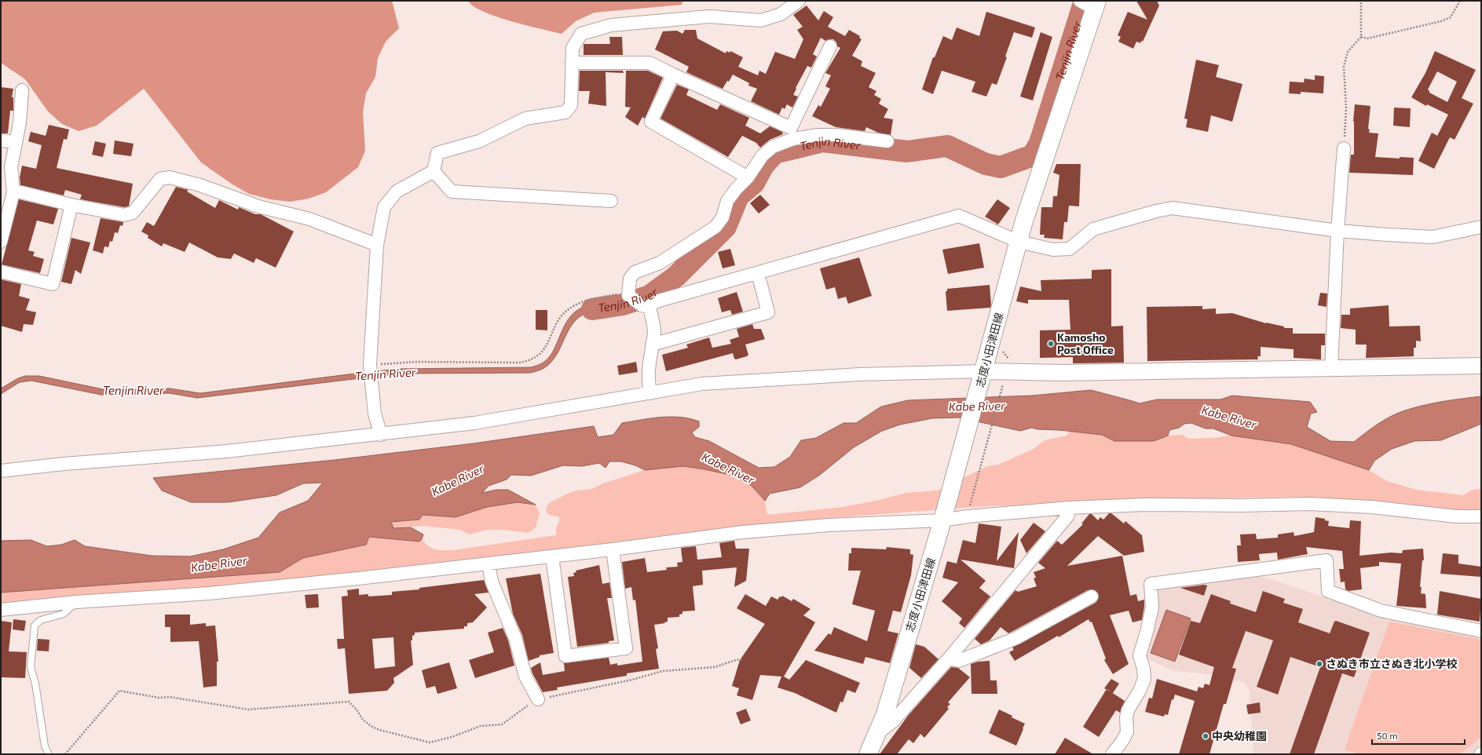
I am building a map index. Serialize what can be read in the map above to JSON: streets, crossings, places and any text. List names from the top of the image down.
{
  "streets": {
    "main road": ["志度小田津田線"]
  },
  "water": ["Tenjin River", "Kabe River"],
  "places": ["Kamosho Post Office", "さぬき市立さぬき北小学校", "中央幼稚園"],
  "scale_bar": "50 m"
}
